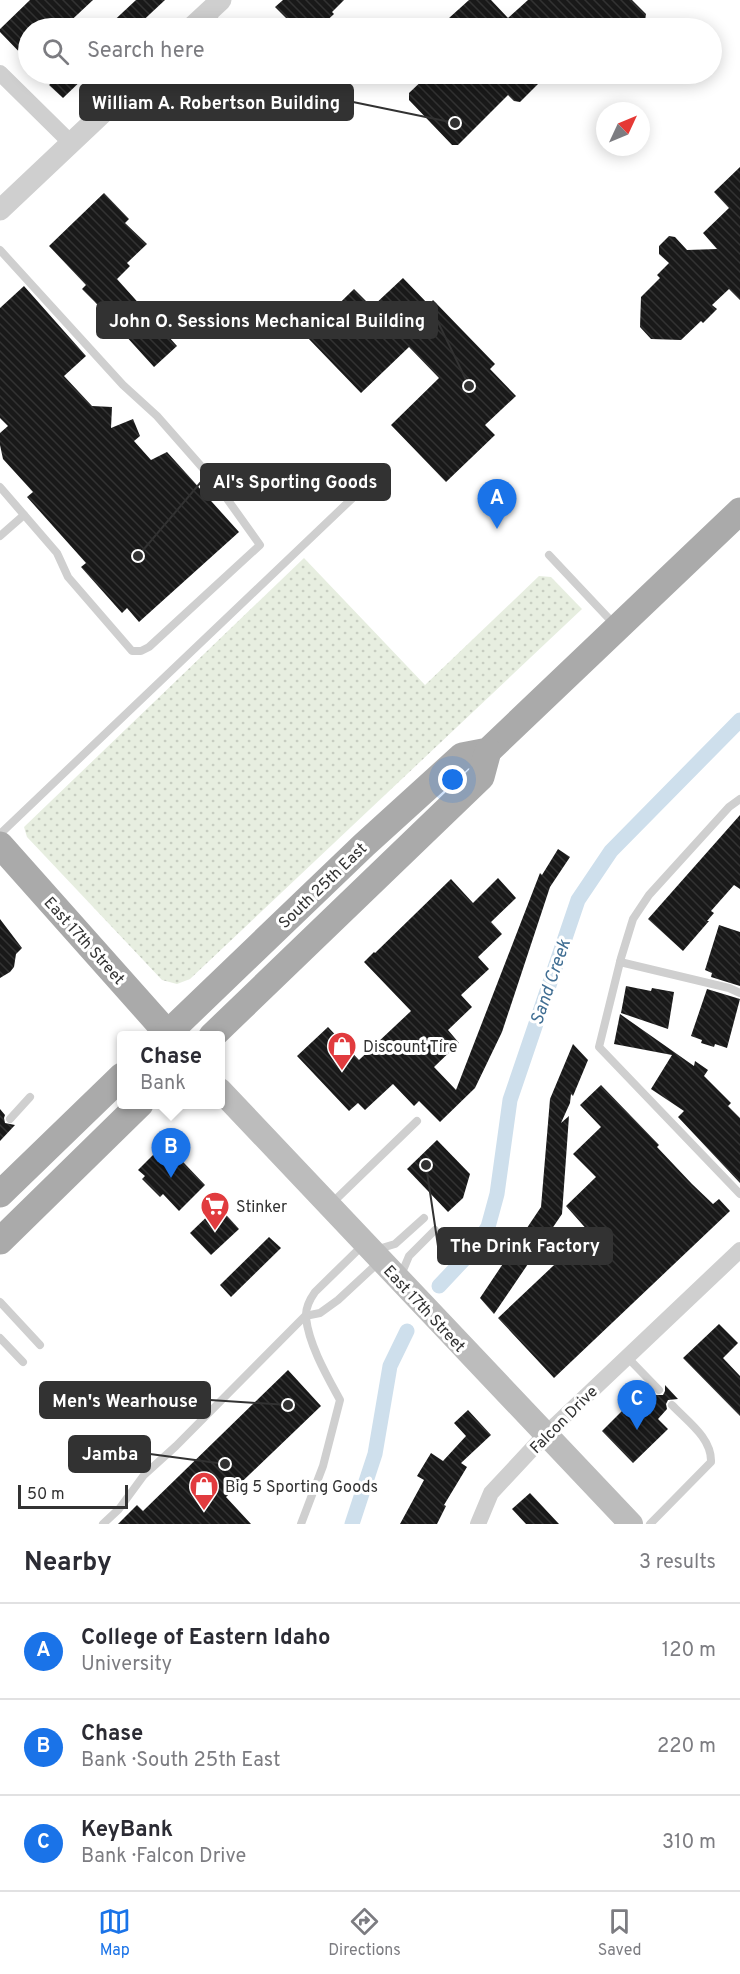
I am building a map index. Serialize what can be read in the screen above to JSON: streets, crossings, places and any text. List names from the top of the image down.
{
  "streets": {
    "main road": ["South 25th East", "East 17th Street"],
    "street": ["Falcon Drive"]
  },
  "crossings": [
    ["East 17th Street", "Falcon Drive"]
  ],
  "water": ["Sand Creek"],
  "places": {
    "other": [
      "William A. Robertson Building",
      "John O. Sessions Mechanical Building",
      "Al's Sporting Goods",
      "The Drink Factory",
      "Men's Wearhouse",
      "Jamba"
    ],
    "shop": ["Discount Tire", "Big 5 Sporting Goods"],
    "supermarket": ["Stinker"]
  },
  "scale_bar": "50 m",
  "north": "top right",
  "page": {
    "search": "Search here",
    "pins": ["A", "B", "C"],
    "popup": ["Chase", "Bank"],
    "scale": "50 m",
    "heading": ["Nearby", "3 results"],
    "list": [
      {
        "mark": "A",
        "name": "College of Eastern Idaho",
        "note": "University",
        "value": "120 m"
      },
      {
        "mark": "B",
        "name": "Chase",
        "note": "Bank · South 25th East",
        "value": "220 m"
      },
      {
        "mark": "C",
        "name": "KeyBank",
        "note": "Bank · Falcon Drive",
        "value": "310 m"
      }
    ],
    "nav": ["Map", "Directions", "Saved"]
  }
}
